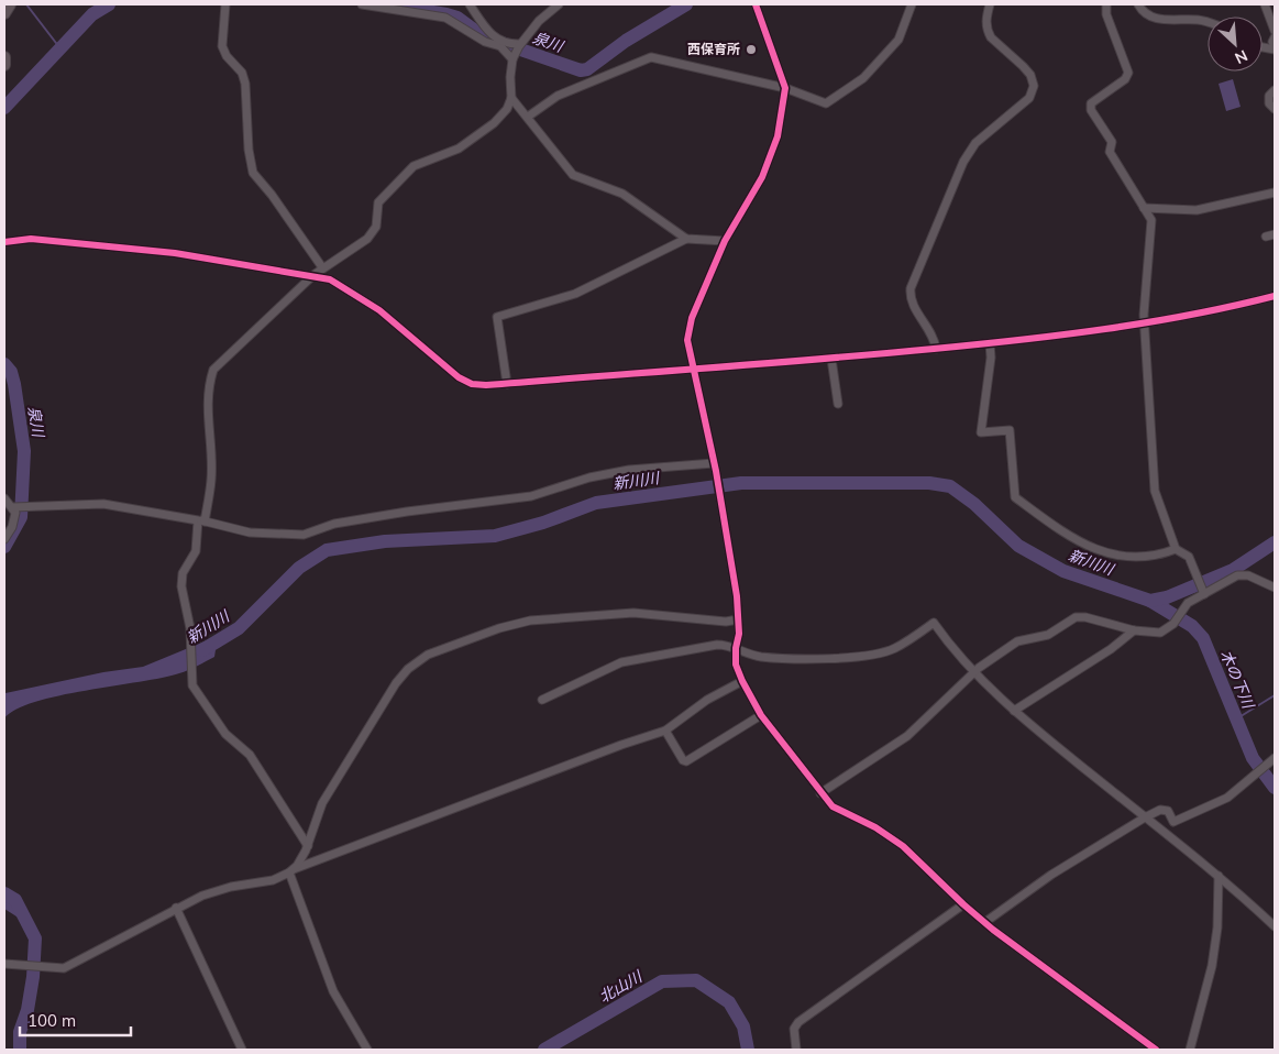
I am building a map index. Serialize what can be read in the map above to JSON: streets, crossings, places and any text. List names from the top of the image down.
{
  "water": [
    "泉川",
    "新川川",
    "木の下川",
    "北山川"
  ],
  "places": ["西保育所"],
  "scale_bar": "100 m",
  "north": "bottom right"
}
